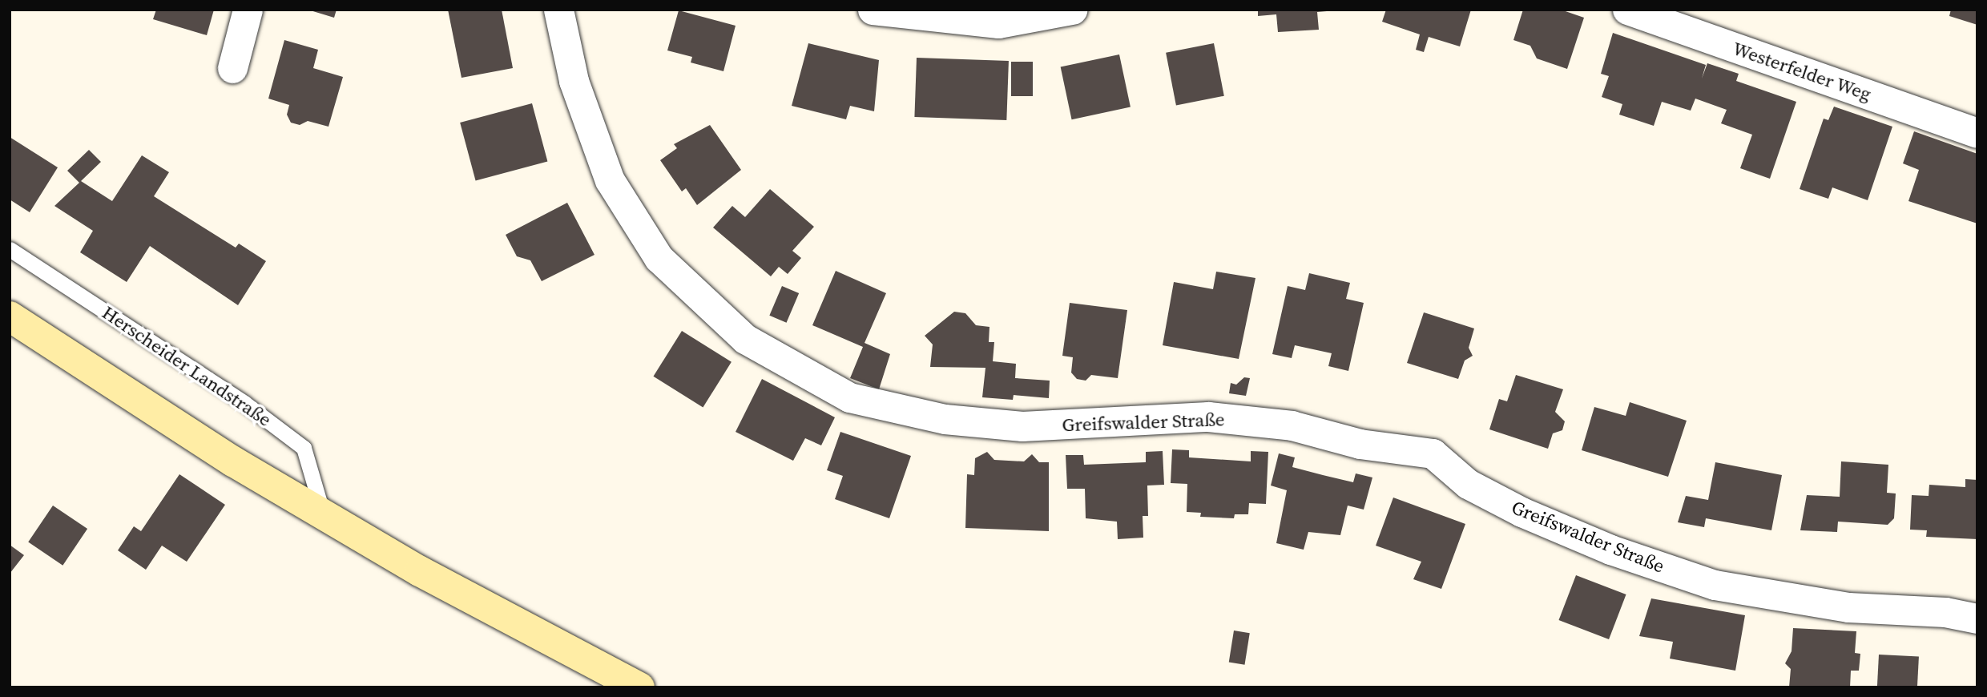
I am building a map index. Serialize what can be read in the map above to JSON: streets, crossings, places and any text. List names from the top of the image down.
{
  "streets": {
    "street": ["Westerfelder Weg", "Greifswalder Straße"],
    "lane": ["Herscheider Landstraße"]
  }
}
